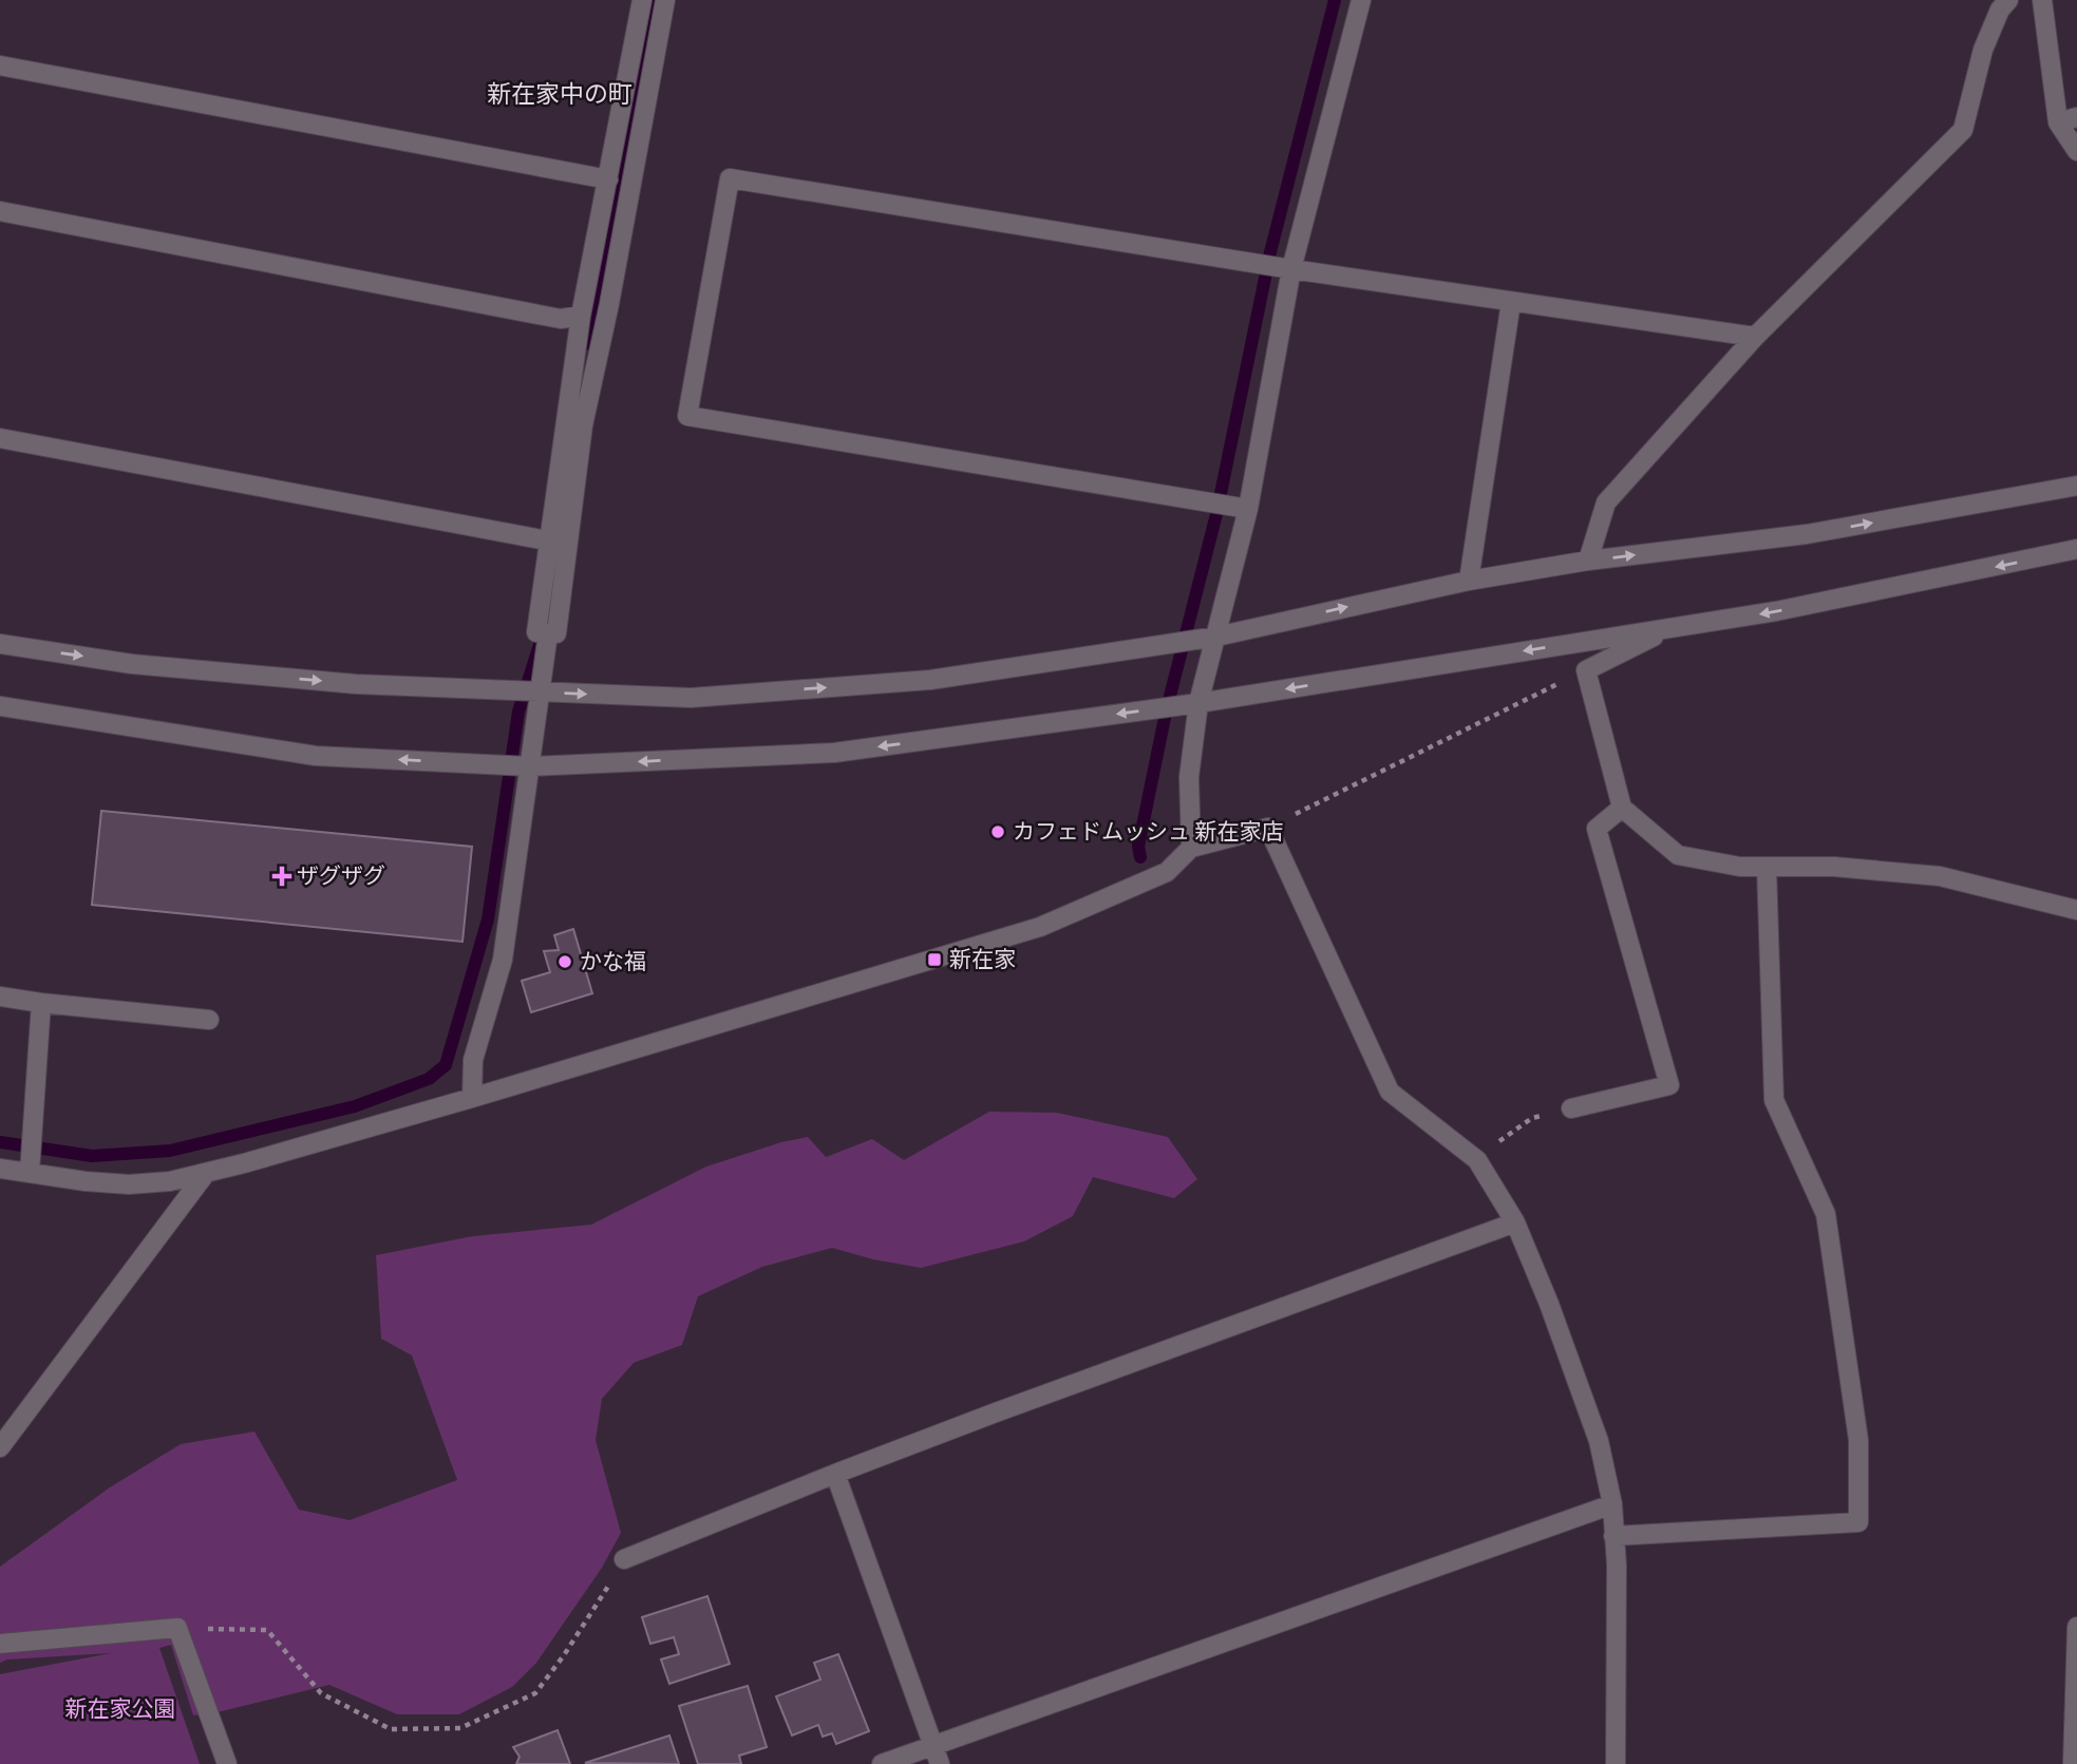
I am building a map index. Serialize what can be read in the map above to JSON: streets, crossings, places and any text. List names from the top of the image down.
{
  "districts": ["新在家中の町"],
  "parks": ["新在家公園"],
  "places": {
    "other": ["カフェドムッシュ 新在家店", "かな福"],
    "health": ["ザグザグ"],
    "transit": ["新在家"]
  }
}
